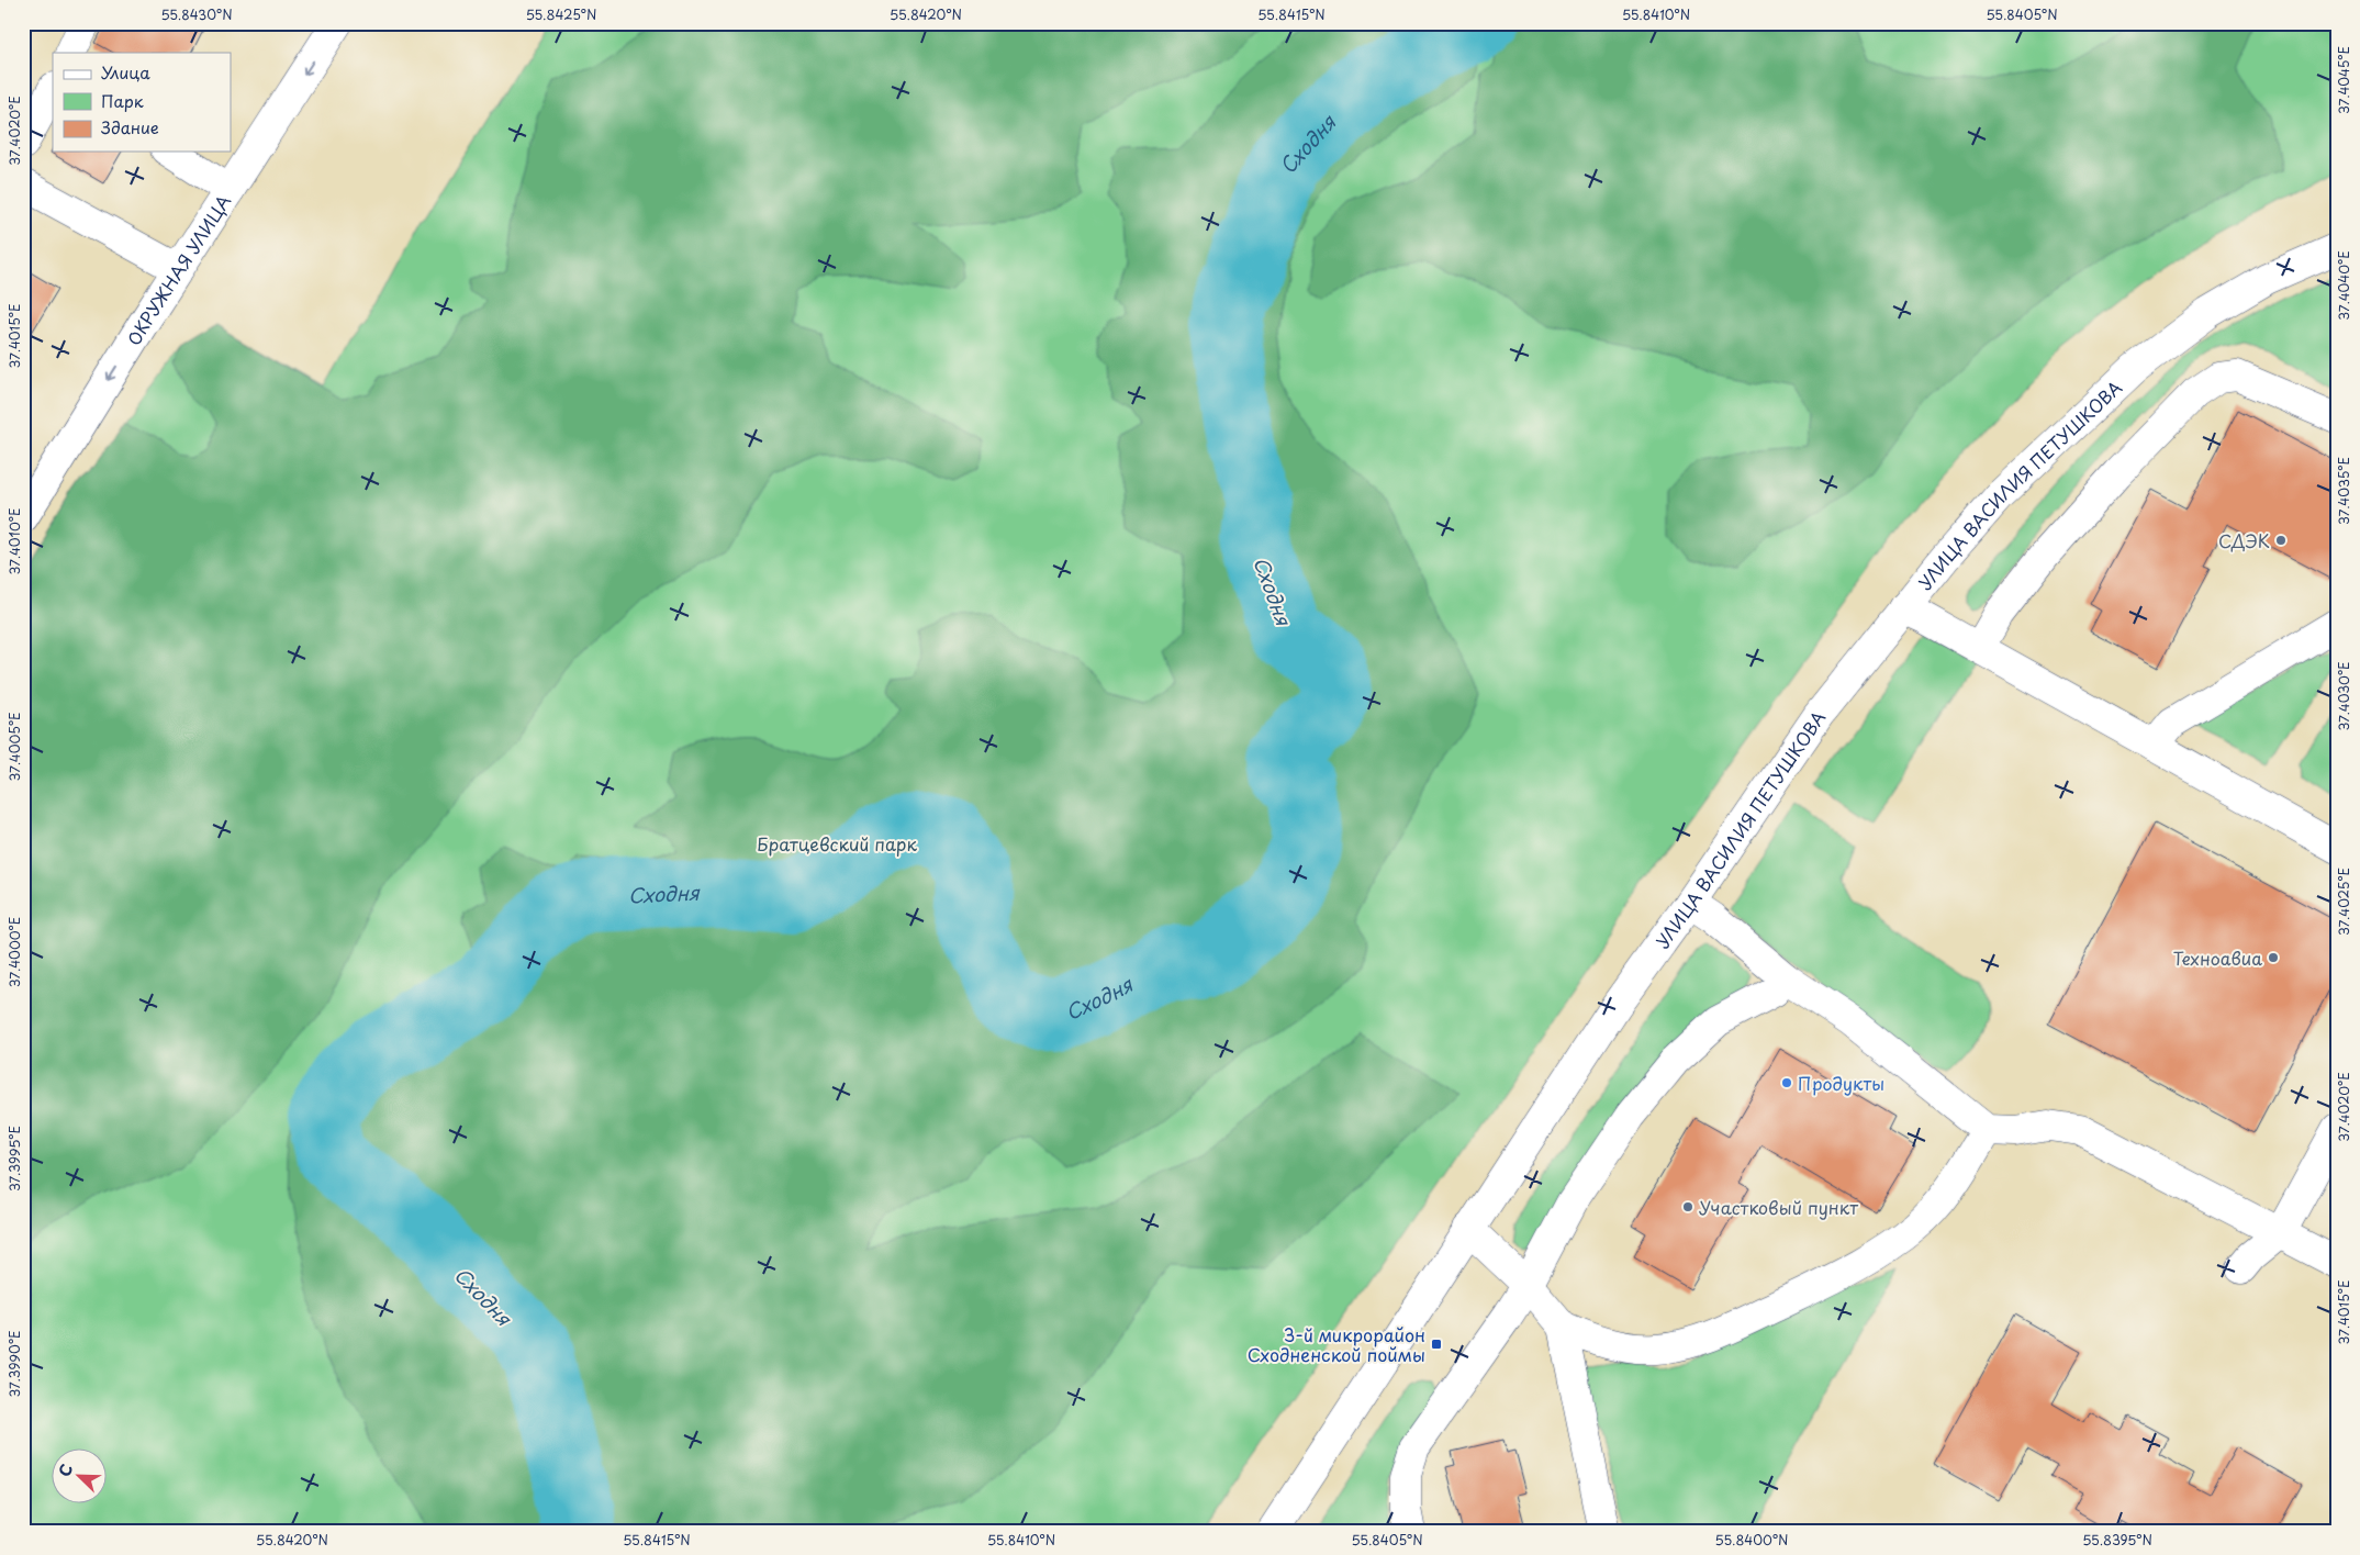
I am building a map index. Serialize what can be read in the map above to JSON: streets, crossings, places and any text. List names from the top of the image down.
{
  "streets": {
    "street": ["ОКРУЖНАЯ УЛИЦА", "УЛИЦА ВАСИЛИЯ ПЕТУШКОВА"]
  },
  "one_way": ["ОКРУЖНАЯ УЛИЦА"],
  "water": ["Сходня"],
  "parks": ["Братцевский парк"],
  "places": {
    "other": [
      "СДЭК",
      "Техноавиа",
      "Продукты",
      "Участковый пункт"
    ],
    "transit": ["3-й микрорайон Сходненской поймы"]
  },
  "legend": ["Улица", "Парк", "Здание"],
  "north": "top left",
  "coordinates": [
    "55.8430°N",
    "55.8425°N",
    "55.8420°N",
    "55.8415°N",
    "55.8410°N",
    "55.8405°N",
    "37.4045°E",
    "37.4020°E",
    "37.4040°E",
    "37.4015°E",
    "37.4035°E",
    "37.4010°E",
    "37.4030°E",
    "37.4005°E",
    "37.4025°E",
    "37.4000°E",
    "37.3995°E",
    "37.3990°E",
    "55.8400°N",
    "55.8395°N"
  ]
}
